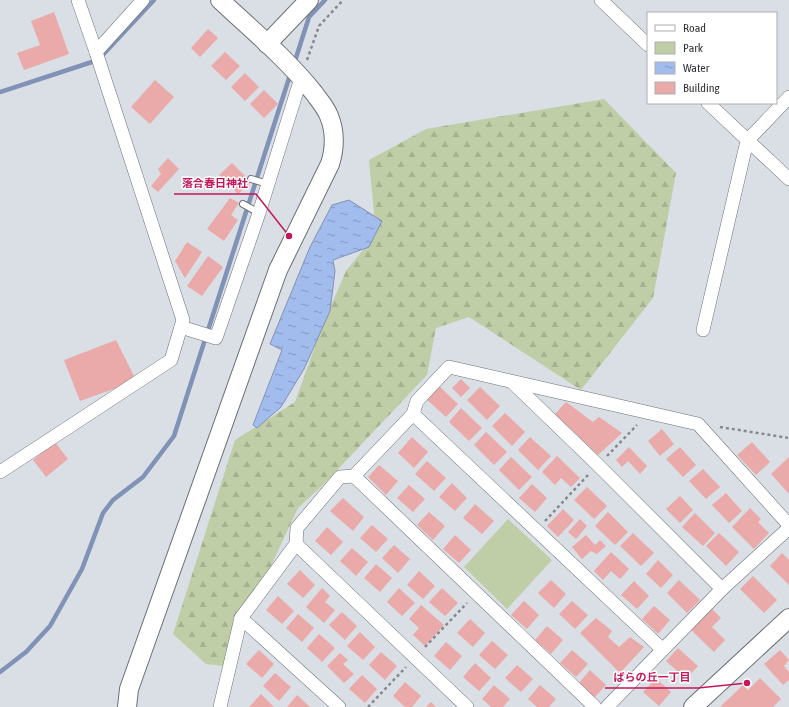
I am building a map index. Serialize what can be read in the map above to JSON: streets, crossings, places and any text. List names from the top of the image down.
{
  "places": ["落合春日神社", "ばらの丘一丁目"],
  "legend": [
    "Road",
    "Park",
    "Water",
    "Building"
  ]
}
